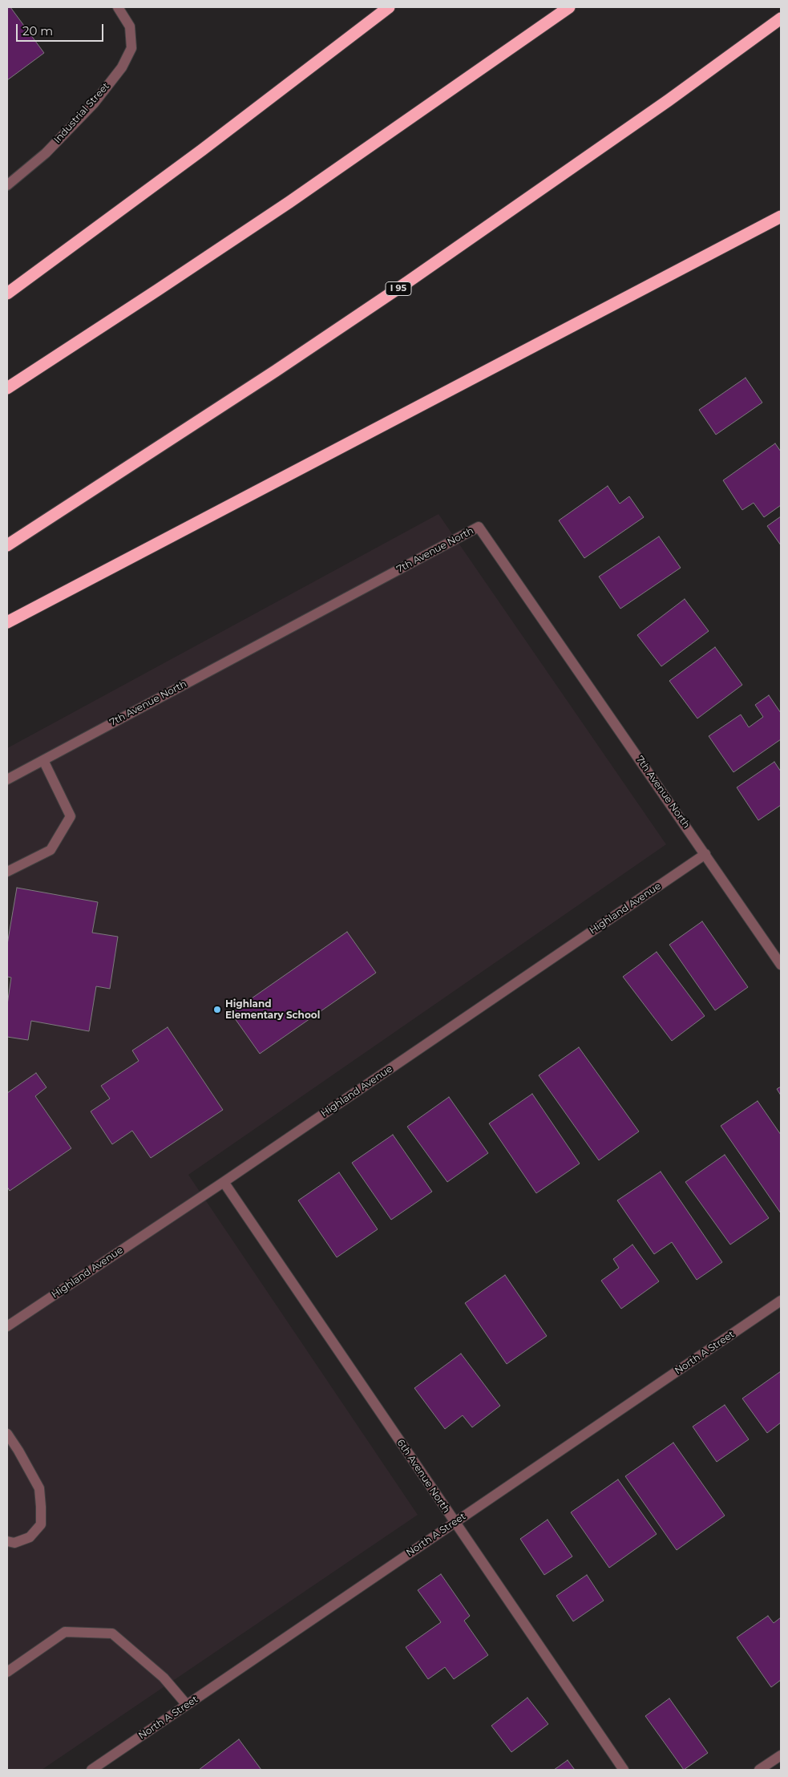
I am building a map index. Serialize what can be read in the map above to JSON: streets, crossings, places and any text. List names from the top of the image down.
{
  "streets": {
    "highway": ["I 95"],
    "street": [
      "Industrial Street",
      "7th Avenue North",
      "Highland Avenue",
      "North A Street",
      "6th Avenue North"
    ]
  },
  "crossings": [
    ["7th Avenue North", "Highland Avenue"],
    ["Highland Avenue", "6th Avenue North"],
    ["North A Street", "6th Avenue North"]
  ],
  "places": ["Highland Elementary School"],
  "scale_bar": "20 m"
}
